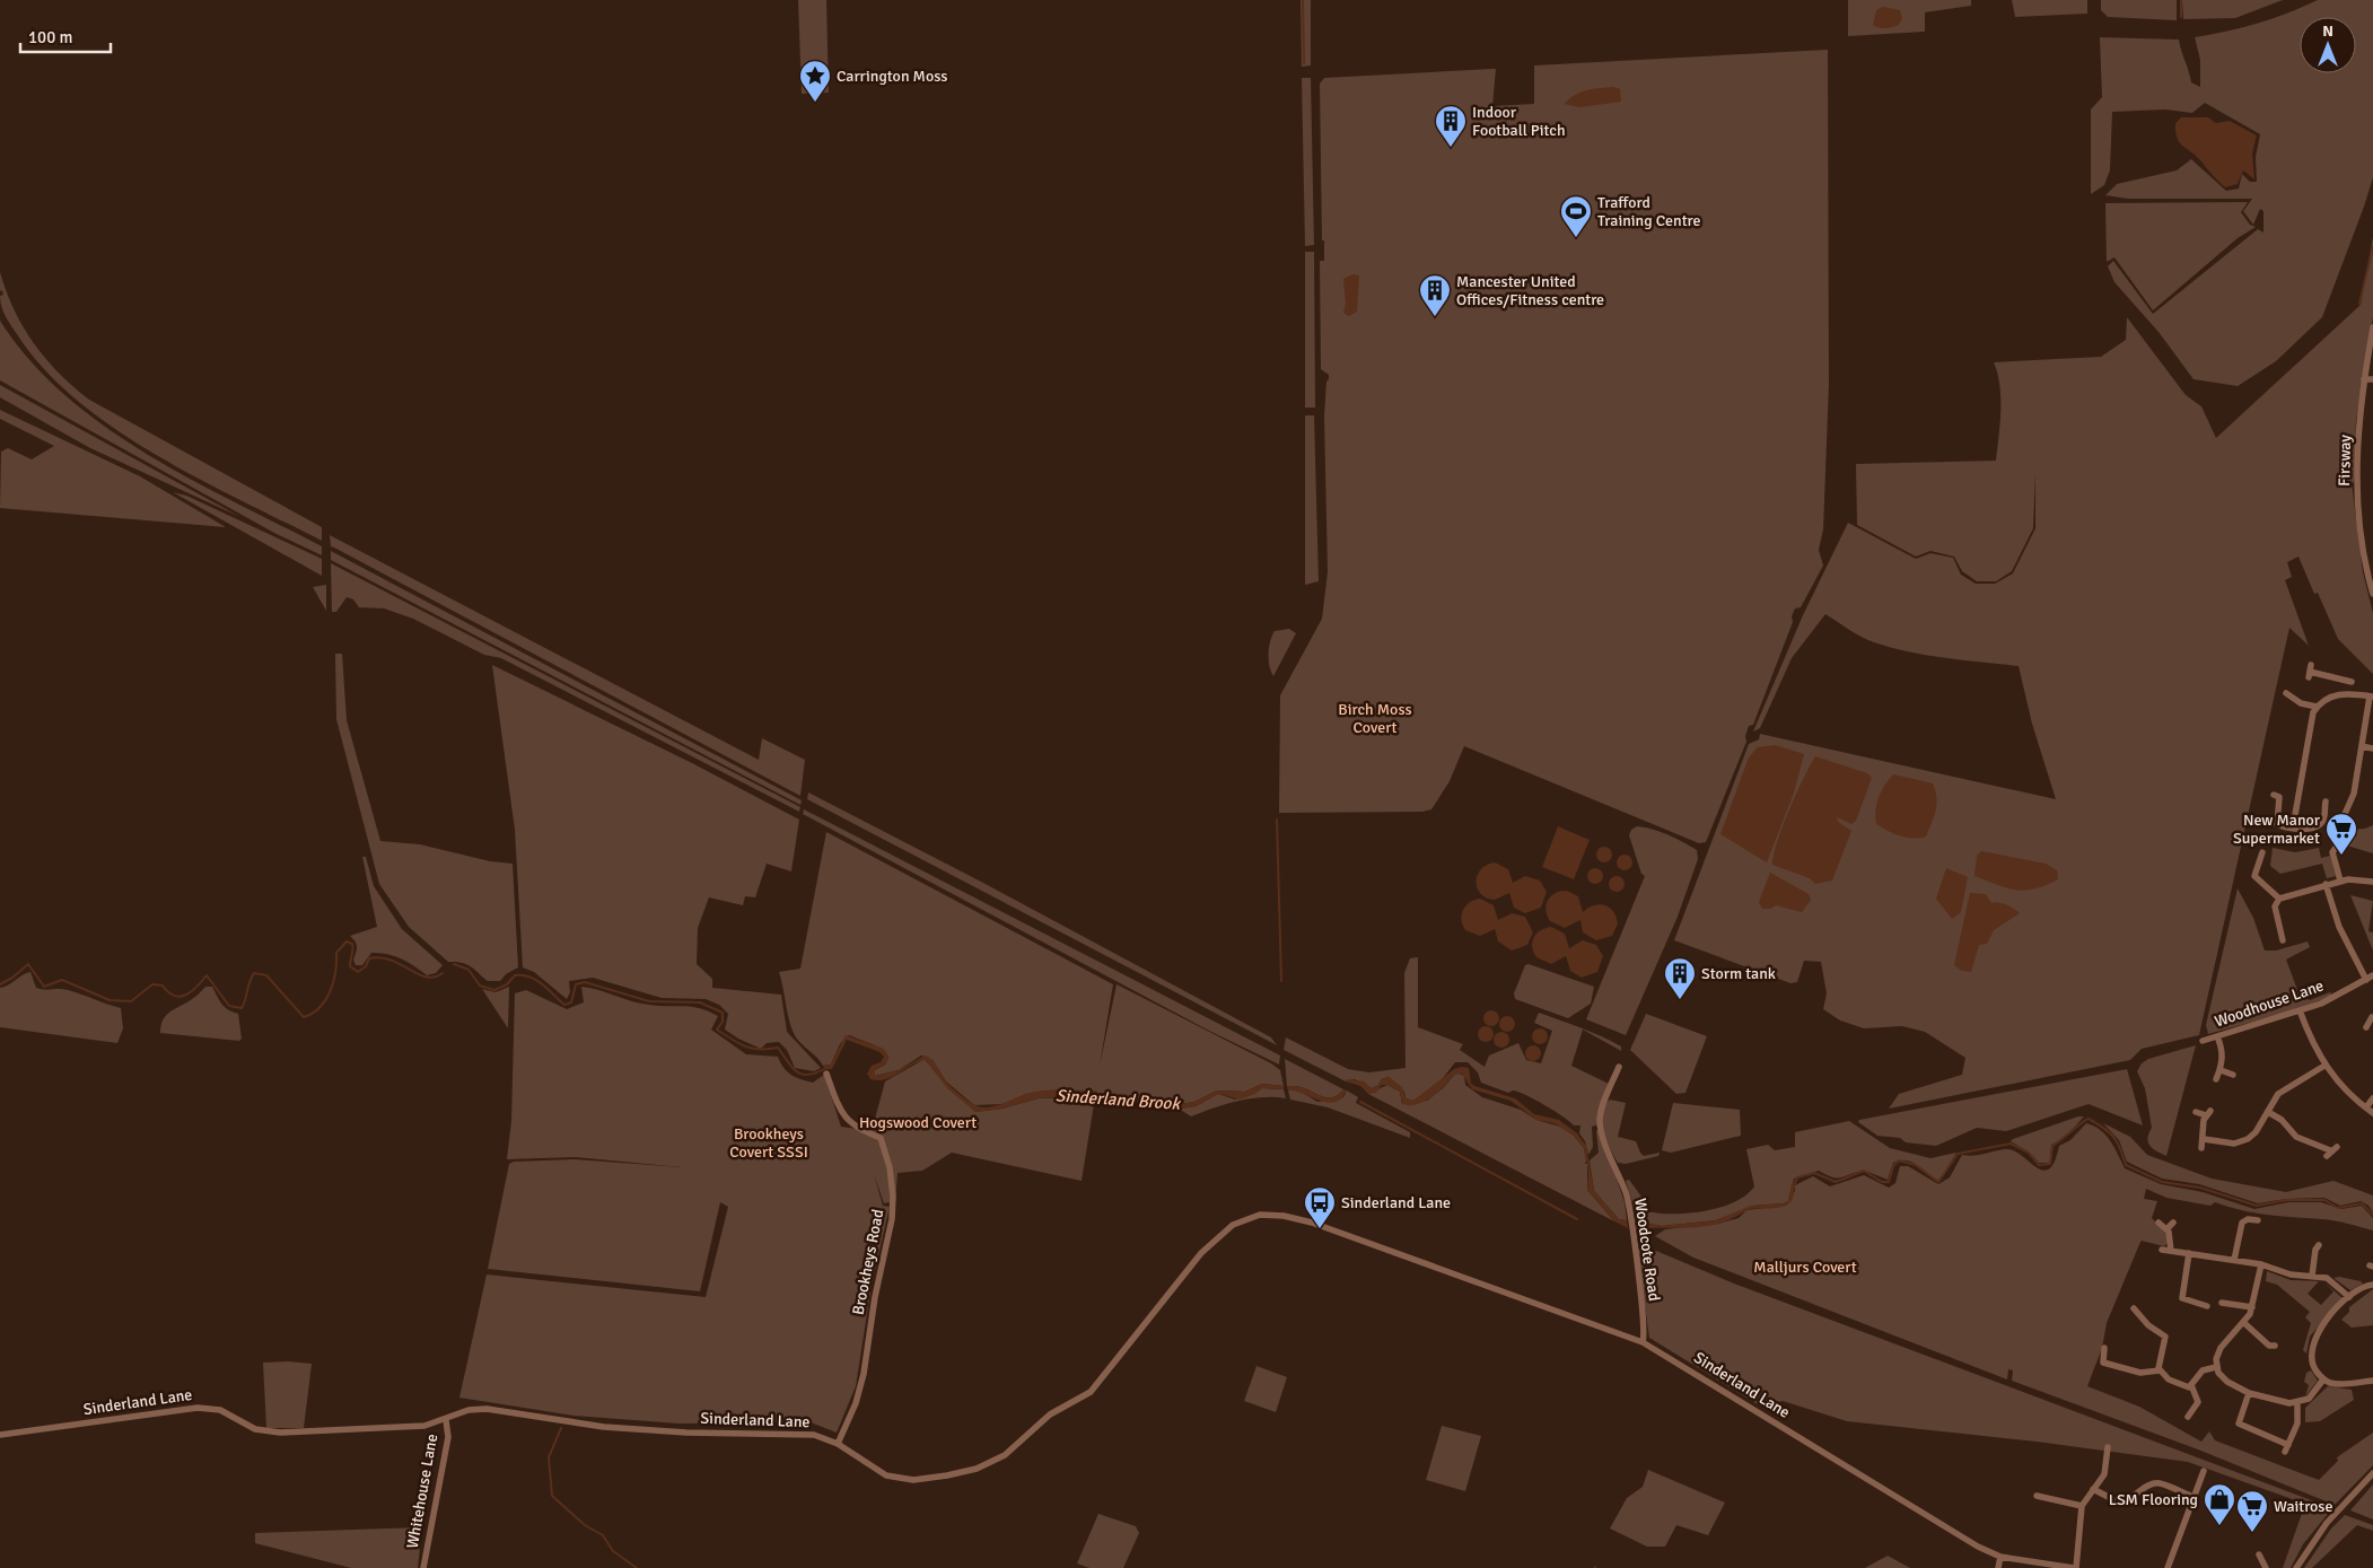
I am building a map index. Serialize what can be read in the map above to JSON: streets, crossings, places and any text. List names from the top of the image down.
{
  "streets": {
    "street": [
      "Firsway",
      "Woodhouse Lane",
      "Woodcote Road",
      "Brookheys Road",
      "Sinderland Lane",
      "Whitehouse Lane"
    ]
  },
  "crossings": [
    ["Woodcote Road", "Sinderland Lane"],
    ["Brookheys Road", "Sinderland Lane"],
    ["Sinderland Lane", "Whitehouse Lane"]
  ],
  "water": ["Sinderland Brook"],
  "parks": [
    "Birch Moss Covert",
    "Hogswood Covert",
    "Brookheys Covert SSSI",
    "Malljurs Covert"
  ],
  "places": {
    "place": ["Carrington Moss"],
    "building": ["Indoor Football Pitch", "Mancester United Offices/Fitness centre", "Storm tank"],
    "sports": ["Trafford Training Centre"],
    "supermarket": ["New Manor Supermarket", "Waitrose"],
    "bus stop": ["Sinderland Lane"],
    "shop": ["LSM Flooring"]
  },
  "scale_bar": "100 m",
  "north": "top"
}
